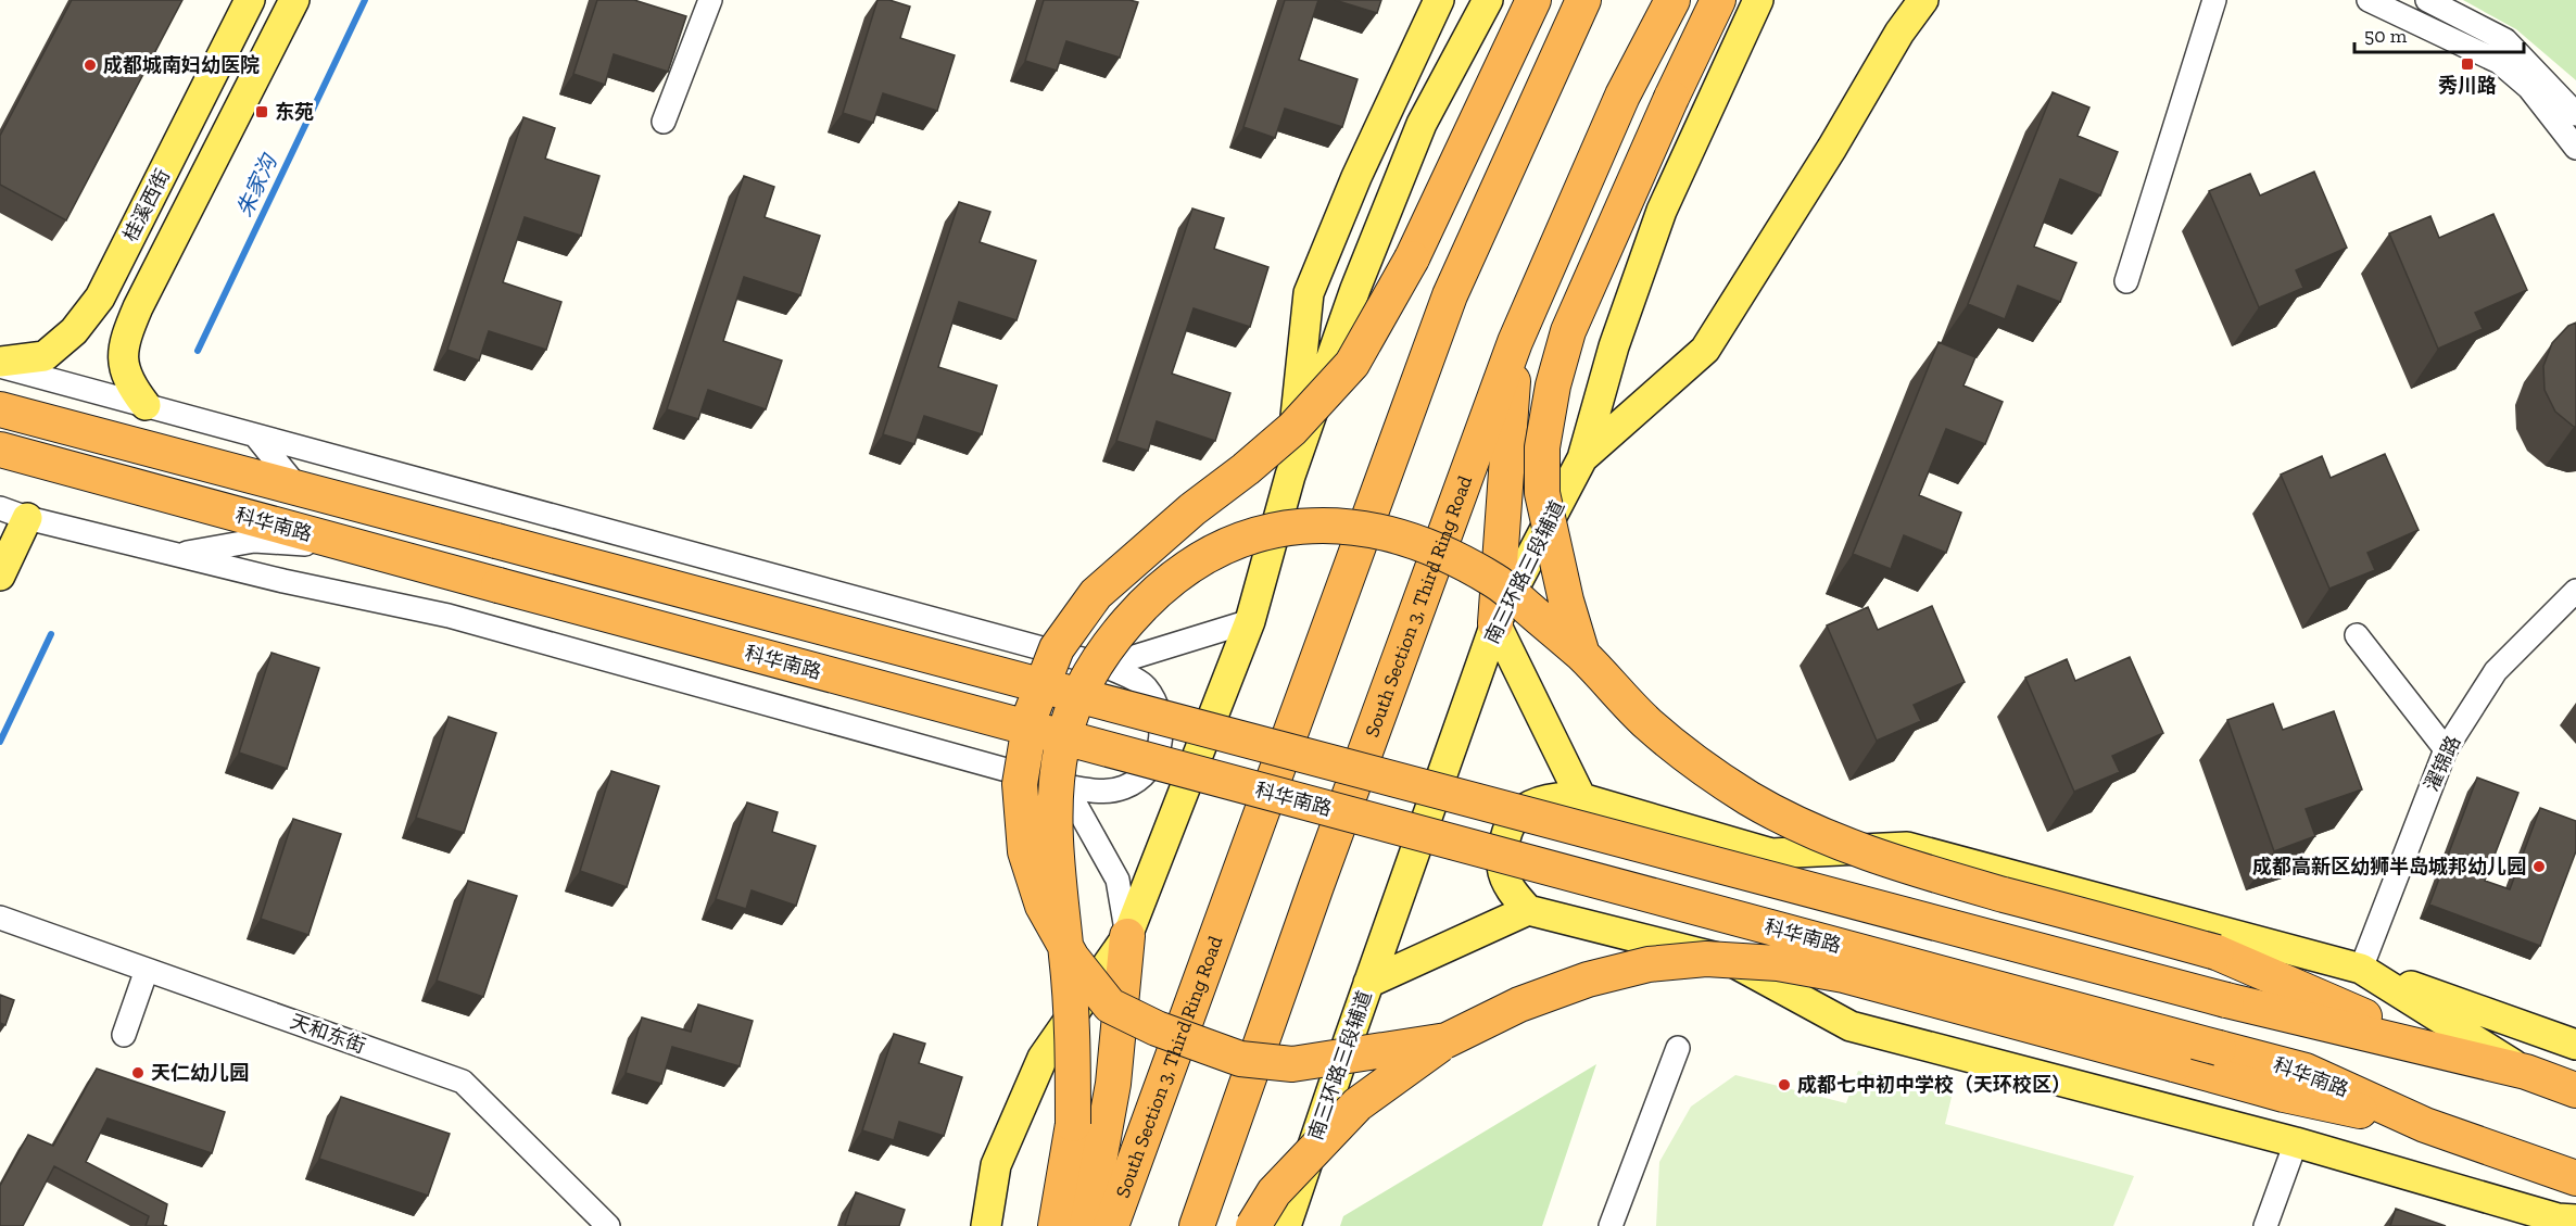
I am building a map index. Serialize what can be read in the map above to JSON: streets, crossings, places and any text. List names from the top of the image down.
{
  "streets": {
    "highway": ["科华南路", "South Section 3, Third Ring Road"],
    "main road": ["桂溪西街", "南三环路三段辅道"],
    "street": ["濯锦路", "天和东街"]
  },
  "water": ["朱家沟"],
  "places": {
    "transit": ["秀川路", "东苑"],
    "other": [
      "成都城南妇幼医院",
      "成都高新区幼狮半岛城邦幼儿园",
      "天仁幼儿园",
      "成都七中初中学校（天环校区）"
    ]
  },
  "scale_bar": "50 m"
}
